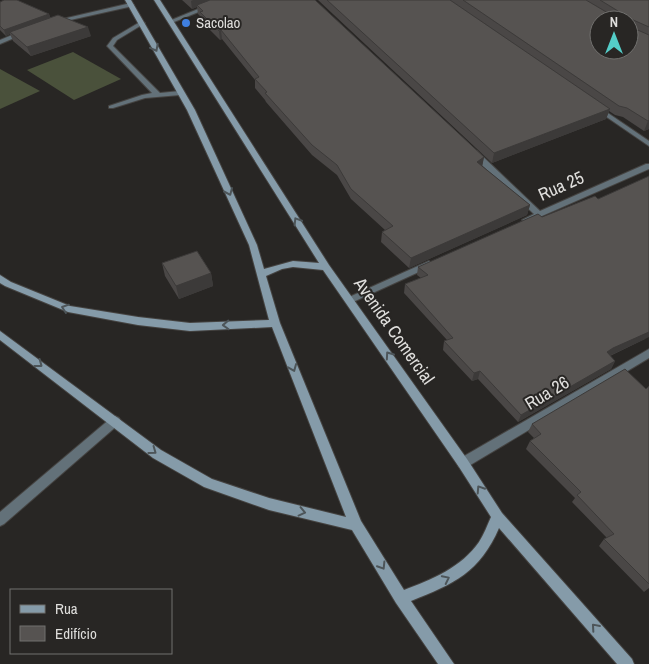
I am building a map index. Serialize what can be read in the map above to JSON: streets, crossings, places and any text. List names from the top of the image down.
{
  "streets": {
    "street": ["Rua 25", "Avenida Comercial", "Rua 26"]
  },
  "crossings": [
    ["Avenida Comercial", "Rua 26"]
  ],
  "places": ["Sacolao"],
  "legend": ["Rua", "Edifício"],
  "north": "top"
}
